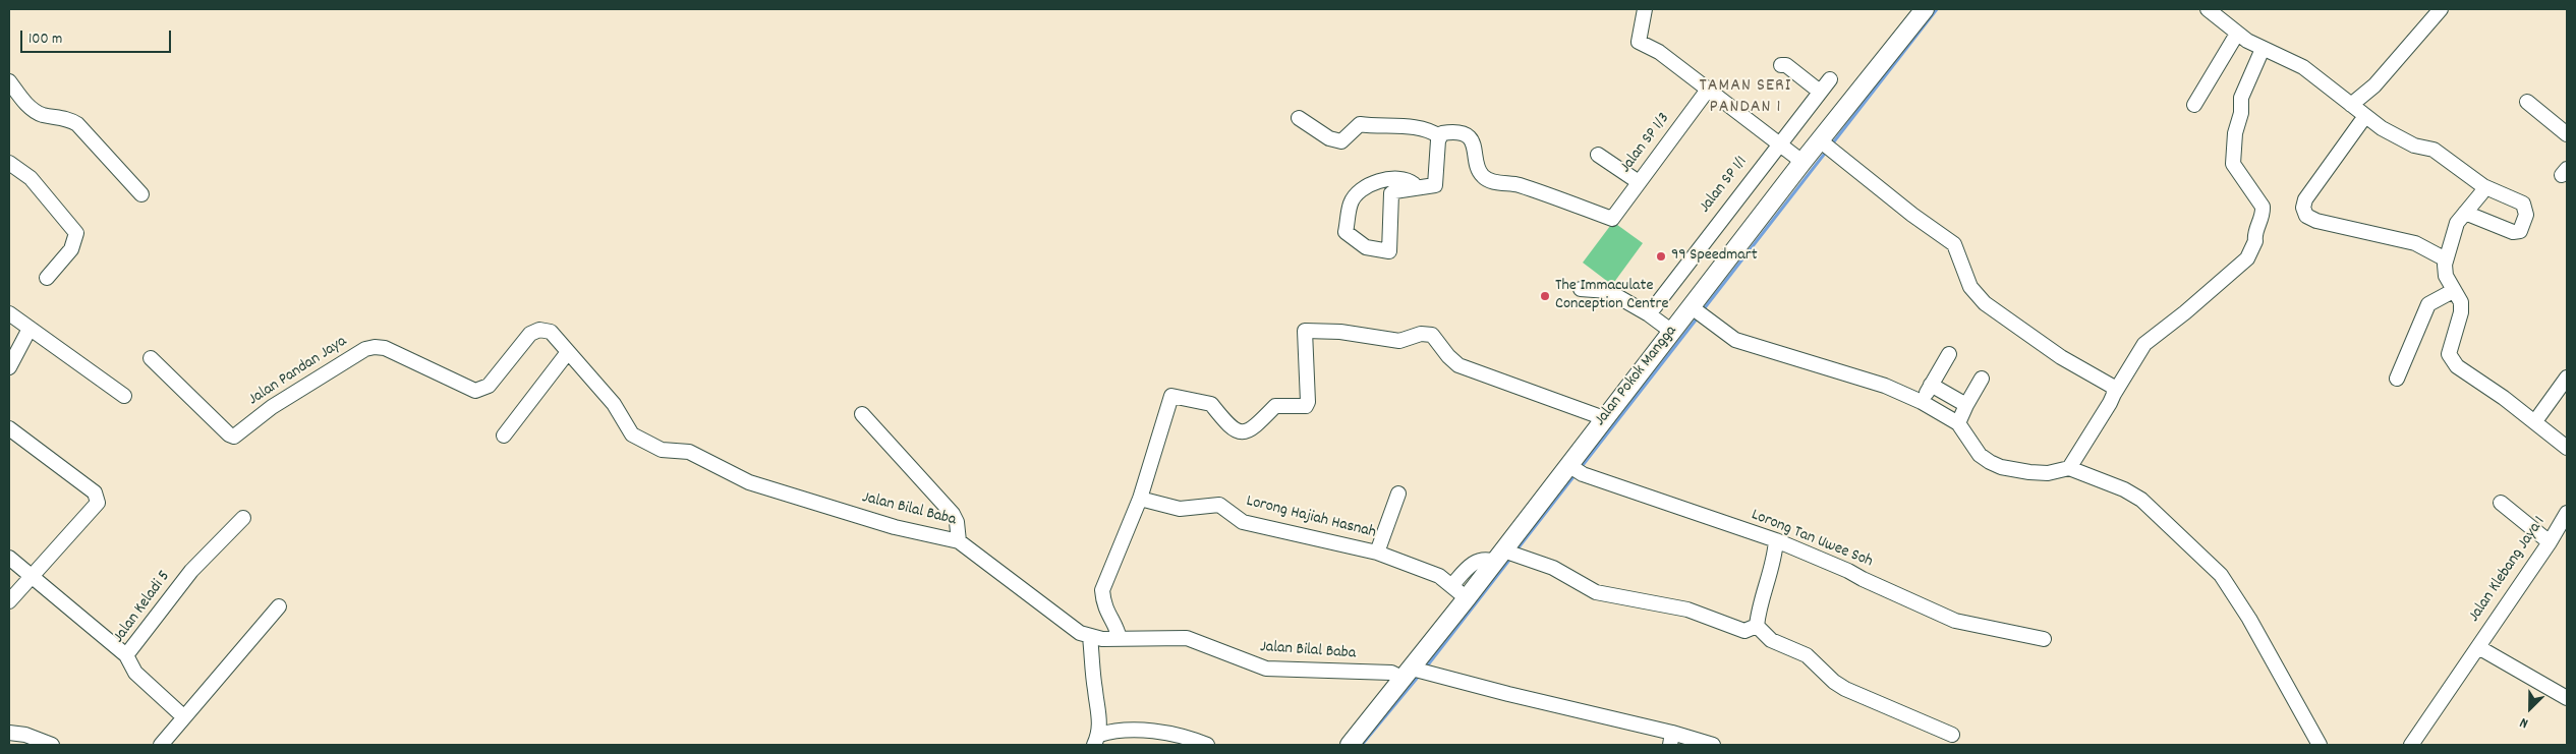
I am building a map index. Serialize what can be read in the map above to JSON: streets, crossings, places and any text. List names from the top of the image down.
{
  "streets": {
    "main road": ["Jalan Pokok Mangga"],
    "street": [
      "Jalan SP 1/3",
      "Jalan SP 1/1",
      "Jalan Pandan Jaya",
      "Jalan Bilal Baba",
      "Lorong Hajiah Hasnah",
      "Lorong Tan Uwee Soh",
      "Jalan Klebang Jaya 1",
      "Jalan Keladi 5"
    ]
  },
  "crossings": [
    ["Jalan Pandan Jaya", "Jalan Bilal Baba"],
    ["Jalan Pokok Mangga", "Jalan Bilal Baba"],
    ["Jalan Pokok Mangga", "Lorong Hajiah Hasnah"],
    ["Jalan Pokok Mangga", "Lorong Tan Uwee Soh"]
  ],
  "districts": ["TAMAN SERI PANDAN 1"],
  "places": ["99 Speedmart", "The Immaculate Conception Centre"],
  "scale_bar": "100 m",
  "north": "bottom left"
}
